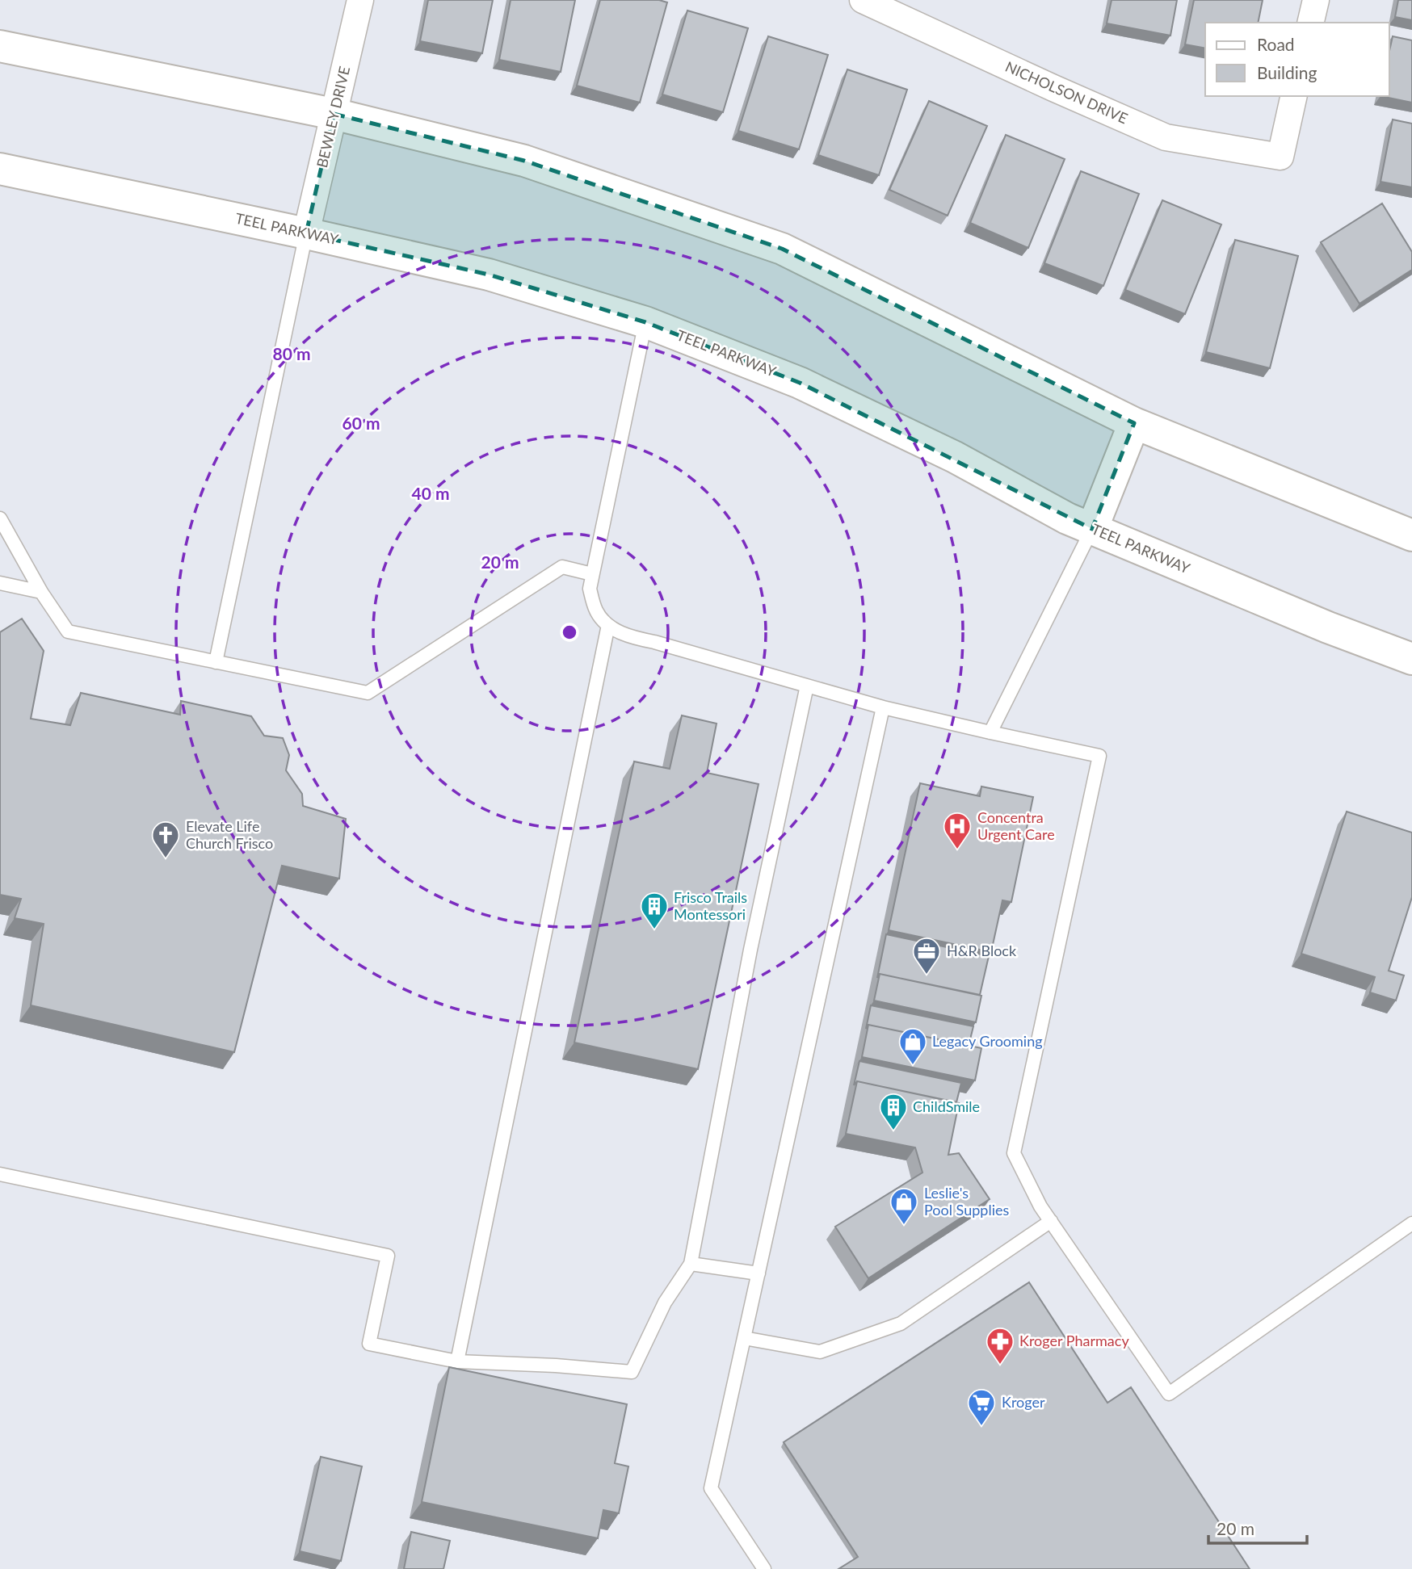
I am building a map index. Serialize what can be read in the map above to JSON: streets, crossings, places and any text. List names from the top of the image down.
{
  "streets": {
    "main road": ["TEEL PARKWAY"],
    "street": ["NICHOLSON DRIVE", "BEWLEY DRIVE"]
  },
  "crossings": [
    ["BEWLEY DRIVE", "TEEL PARKWAY"]
  ],
  "places": {
    "hospital": ["Concentra Urgent Care"],
    "church": ["Elevate Life Church Frisco"],
    "building": ["Frisco Trails Montessori", "ChildSmile"],
    "office": ["H&R Block"],
    "shop": ["Legacy Grooming", "Leslie's Pool Supplies"],
    "pharmacy": ["Kroger Pharmacy"],
    "supermarket": ["Kroger"]
  },
  "legend": ["Road", "Building"],
  "scale_bar": "20 m",
  "rings": [
    "80 m",
    "60 m",
    "40 m",
    "20 m"
  ]
}
